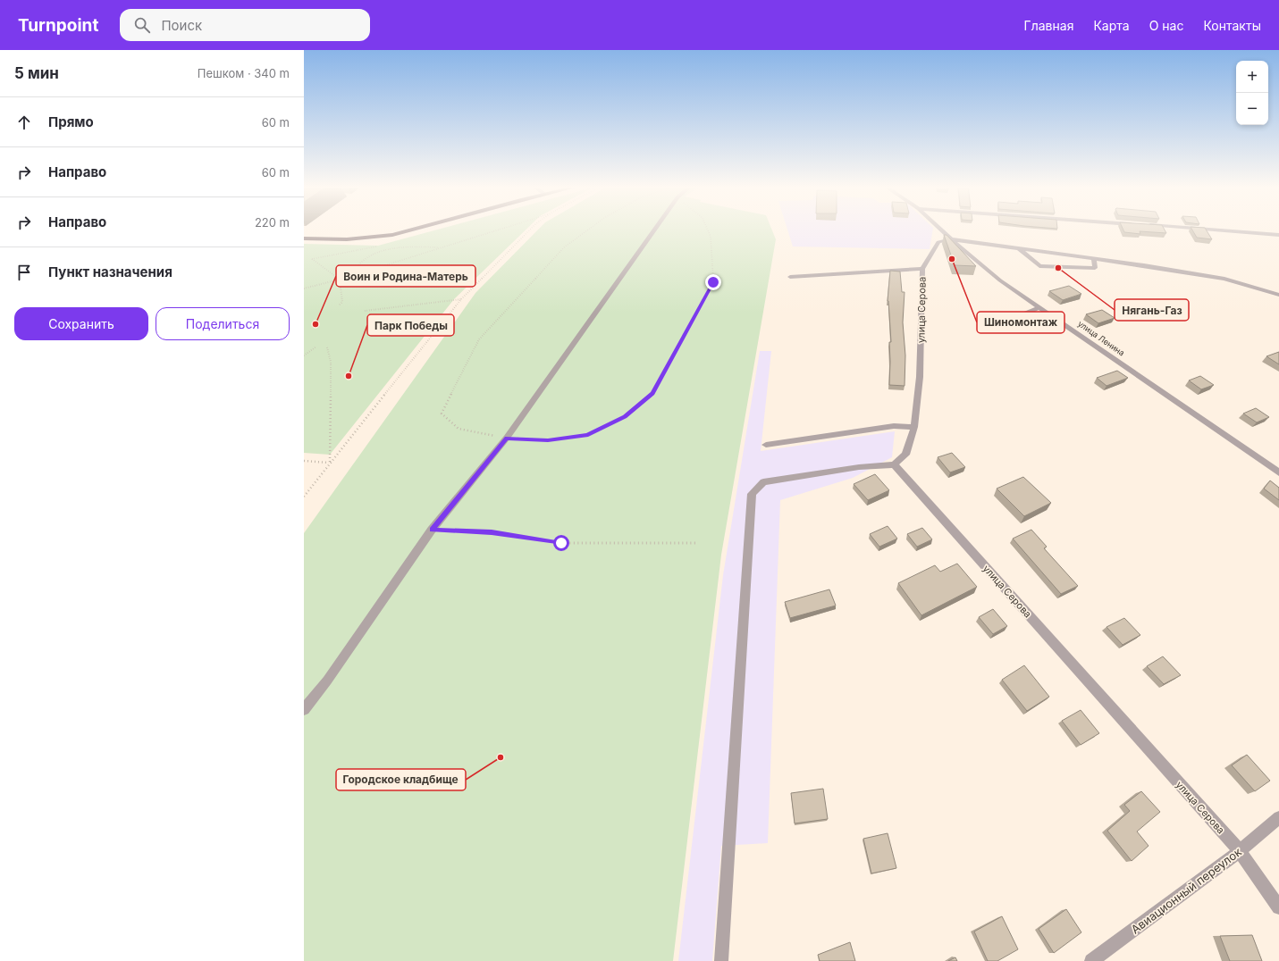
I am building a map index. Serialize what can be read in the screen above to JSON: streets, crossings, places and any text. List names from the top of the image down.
{
  "streets": {
    "street": ["улица Серова", "улица Ленина", "Авиационный переулок"]
  },
  "crossings": [
    ["улица Серова", "улица Ленина"],
    ["улица Серова", "Авиационный переулок"]
  ],
  "places": [
    "Шиномонтаж",
    "Нягань-Газ",
    "Воин и Родина-Матерь",
    "Парк Победы",
    "Городское кладбище"
  ],
  "page": {
    "header": "Turnpoint",
    "search": "Поиск",
    "nav": [
      "Главная",
      "Карта",
      "О нас",
      "Контакты"
    ],
    "heading": ["5 мин", "Пешком · 340 m"],
    "map_buttons": ["+", "−"],
    "list": [
      ["Прямо", "60 m"],
      ["Направо", "60 m"],
      ["Направо", "220 m"],
      "Пункт назначения"
    ],
    "buttons": ["Сохранить", "Поделиться"]
  }
}
